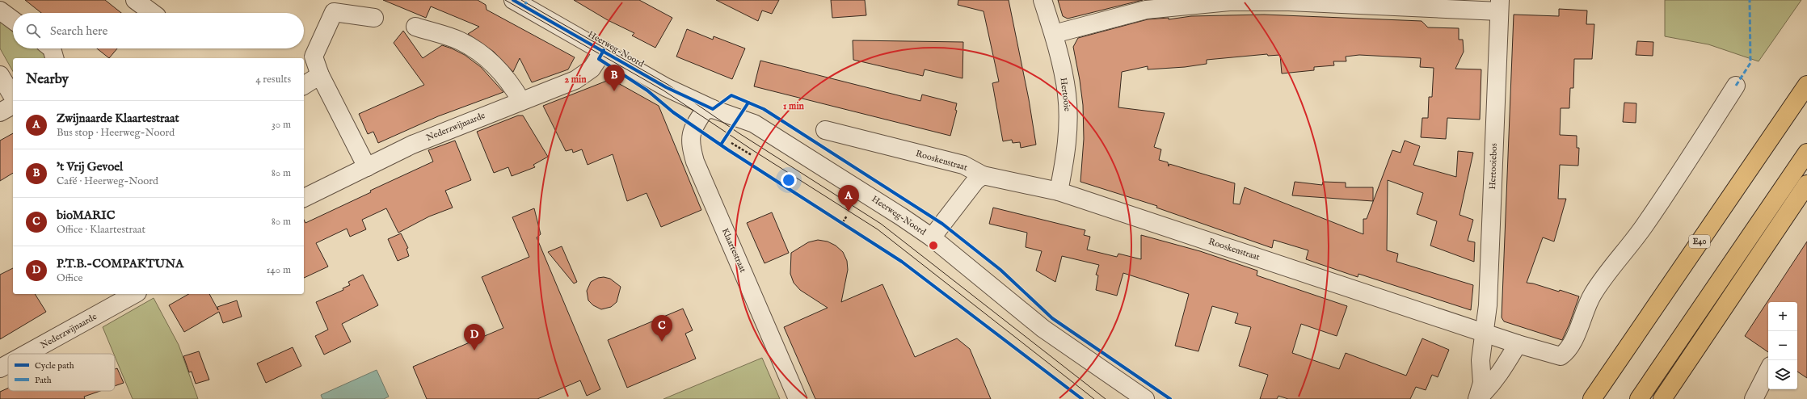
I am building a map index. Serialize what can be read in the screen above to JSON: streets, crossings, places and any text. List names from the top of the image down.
{
  "streets": {
    "highway": ["E40"],
    "street": [
      "Heerweg-Noord",
      "Hertooie",
      "Nederzwijnaarde",
      "Rooskenstraat",
      "Hertooiebos",
      "Klaartestraat"
    ]
  },
  "crossings": [
    ["Heerweg-Noord", "Nederzwijnaarde"],
    ["Heerweg-Noord", "Rooskenstraat"],
    ["Heerweg-Noord", "Klaartestraat"],
    ["Hertooie", "Rooskenstraat"],
    ["Rooskenstraat", "Hertooiebos"]
  ],
  "legend": ["Cycle path", "Path"],
  "page": {
    "search": "Search here",
    "heading": ["Nearby", "4 results"],
    "pins": [
      "B",
      "A",
      "C",
      "D"
    ],
    "list": [
      {
        "mark": "A",
        "name": "Zwijnaarde Klaartestraat",
        "note": "Bus stop · Heerweg-Noord",
        "value": "30 m"
      },
      {
        "mark": "B",
        "name": "'t Vrij Gevoel",
        "note": "Café · Heerweg-Noord",
        "value": "80 m"
      },
      {
        "mark": "C",
        "name": "bioMARIC",
        "note": "Office · Klaartestraat",
        "value": "80 m"
      },
      {
        "mark": "D",
        "name": "P.T.B.-COMPAKTUNA",
        "note": "Office",
        "value": "140 m"
      }
    ],
    "map_buttons": ["+", "−"]
  },
  "rings": ["2 min", "1 min"]
}
